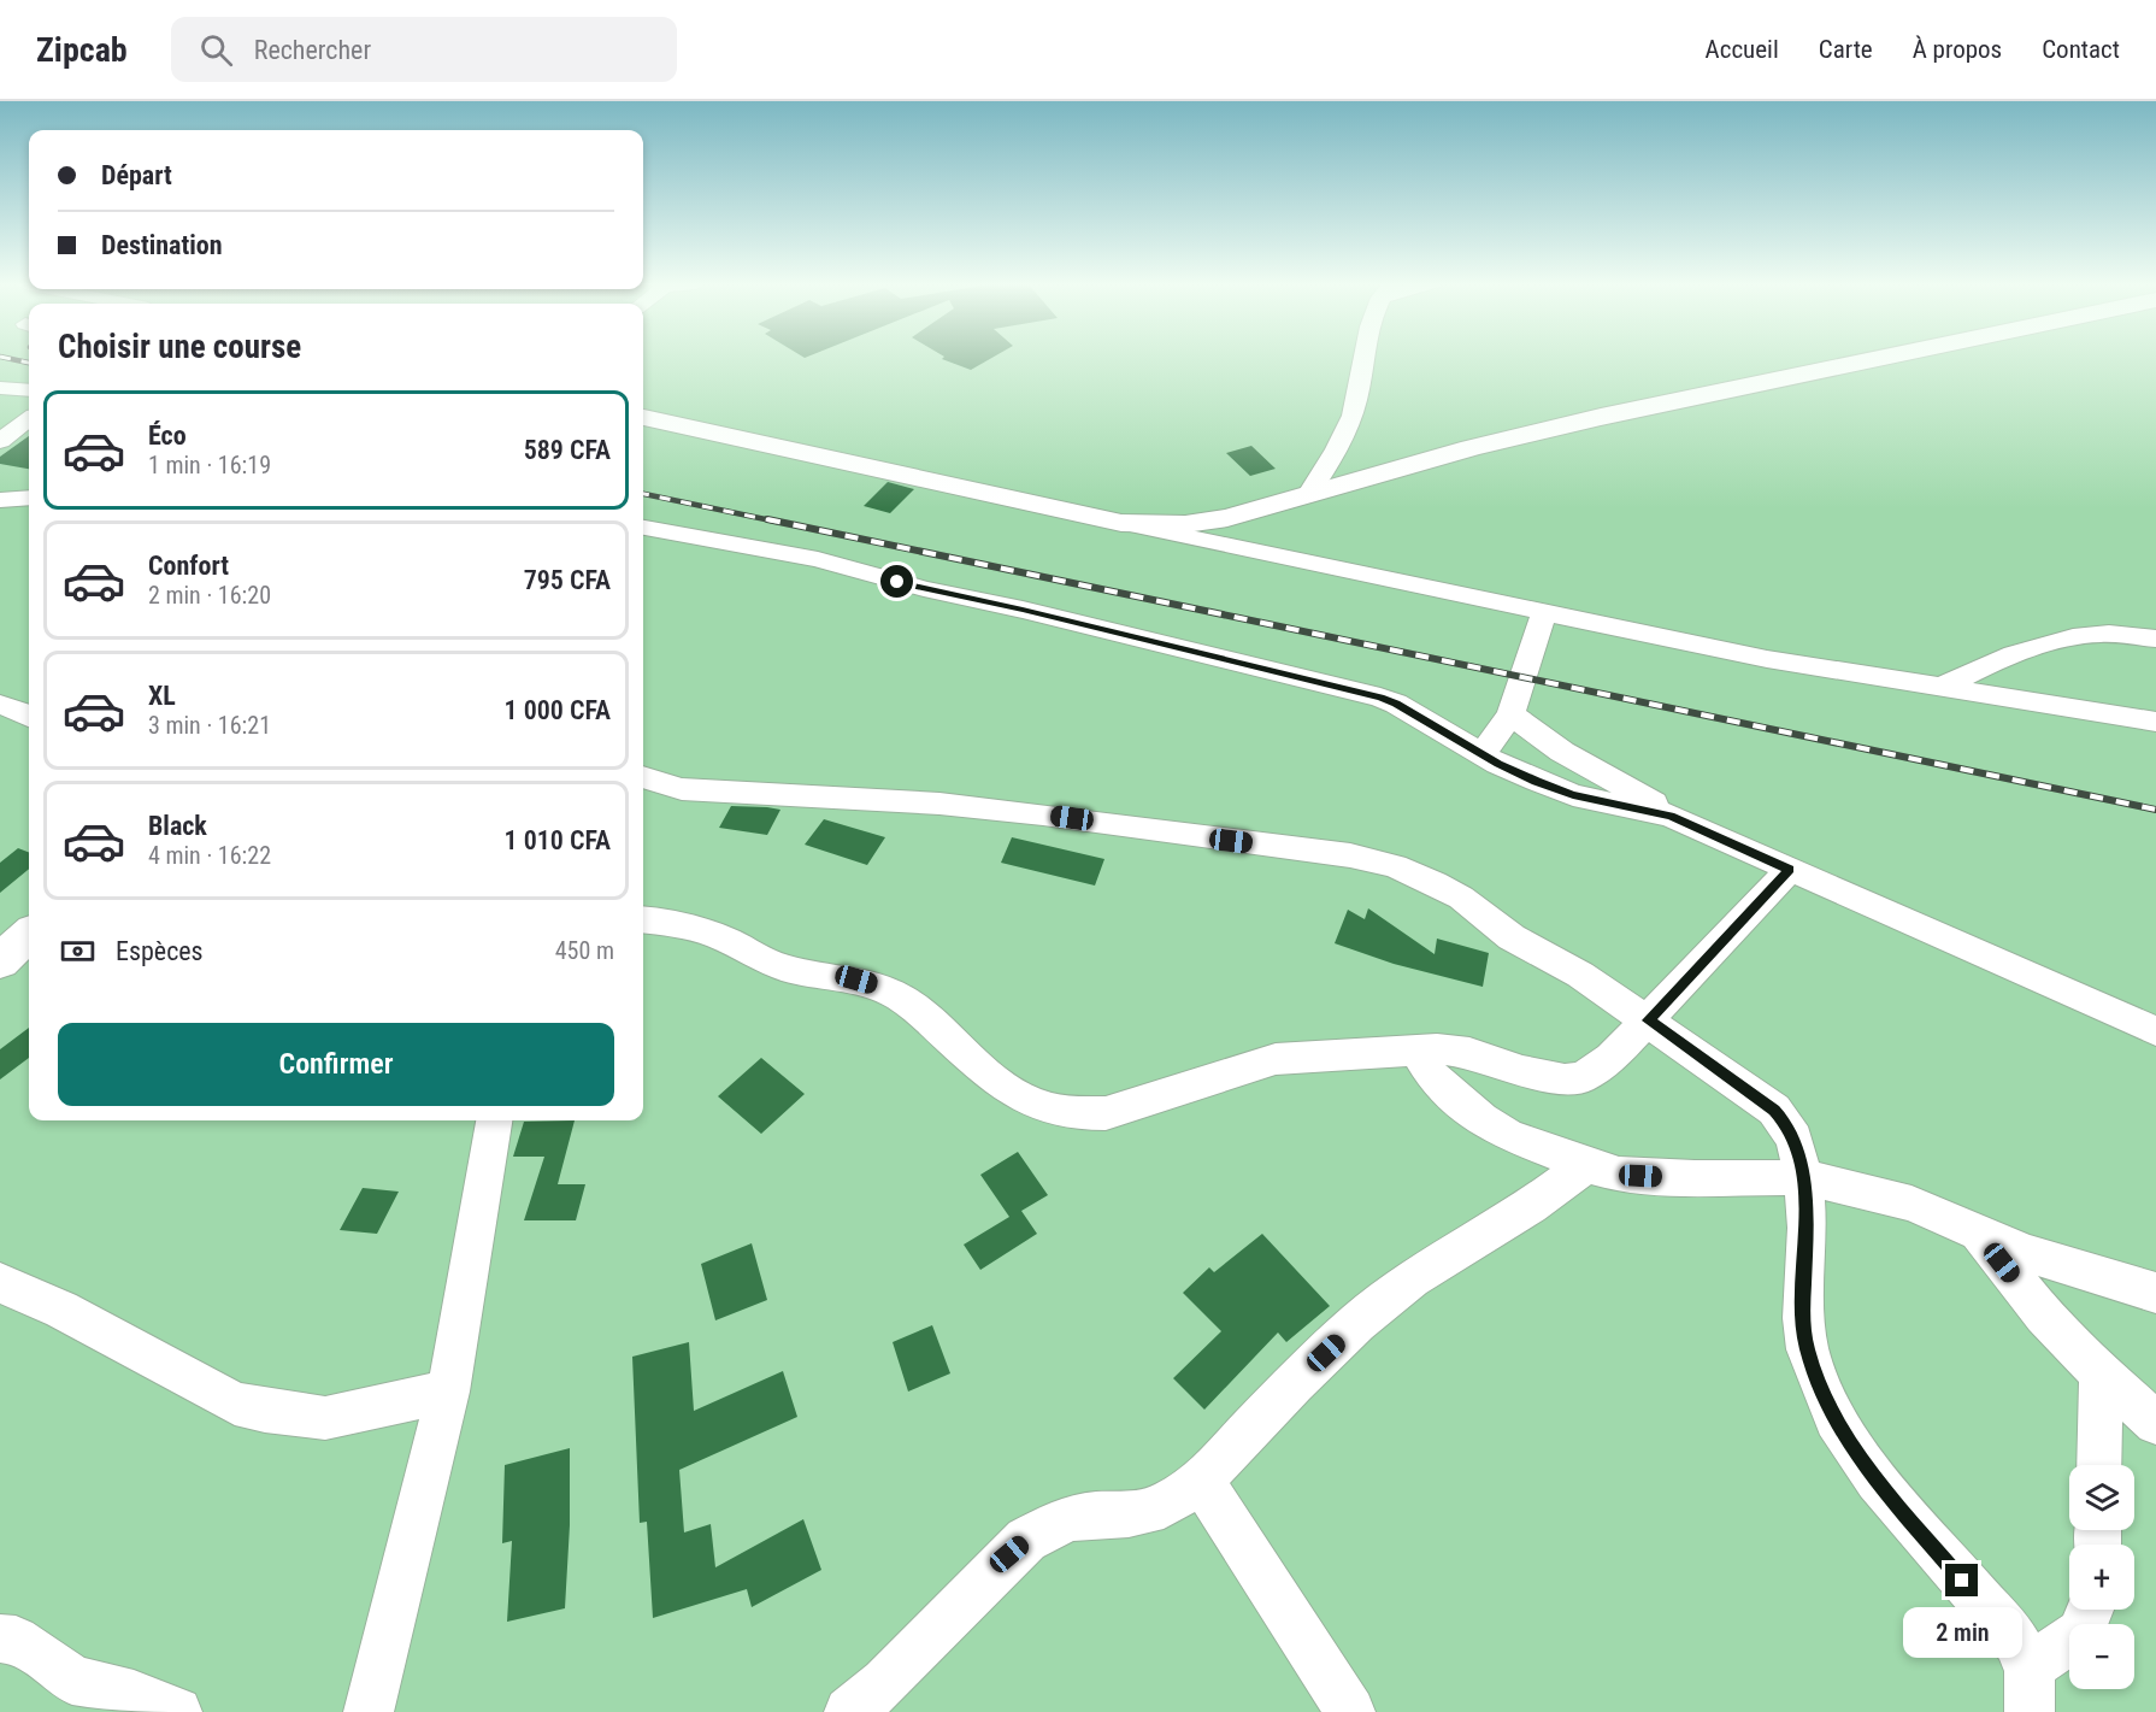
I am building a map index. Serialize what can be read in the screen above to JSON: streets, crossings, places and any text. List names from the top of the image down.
{
  "page": {
    "header": "Zipcab",
    "search": "Rechercher",
    "nav": [
      "Accueil",
      "Carte",
      "À propos",
      "Contact"
    ],
    "banner": ["Départ", "Destination"],
    "heading": "Choisir une course",
    "list": [
      {
        "name": "Éco",
        "note": "1 min · 16:19",
        "value": "589 CFA"
      },
      {
        "name": "Confort",
        "note": "2 min · 16:20",
        "value": "795 CFA"
      },
      {
        "name": "XL",
        "note": "3 min · 16:21",
        "value": "1 000 CFA"
      },
      {
        "name": "Black",
        "note": "4 min · 16:22",
        "value": "1 010 CFA"
      }
    ],
    "pay": ["Espèces", "450 m"],
    "buttons": "Confirmer",
    "map_buttons": ["+", "−"],
    "bubble": "2 min"
  }
}
